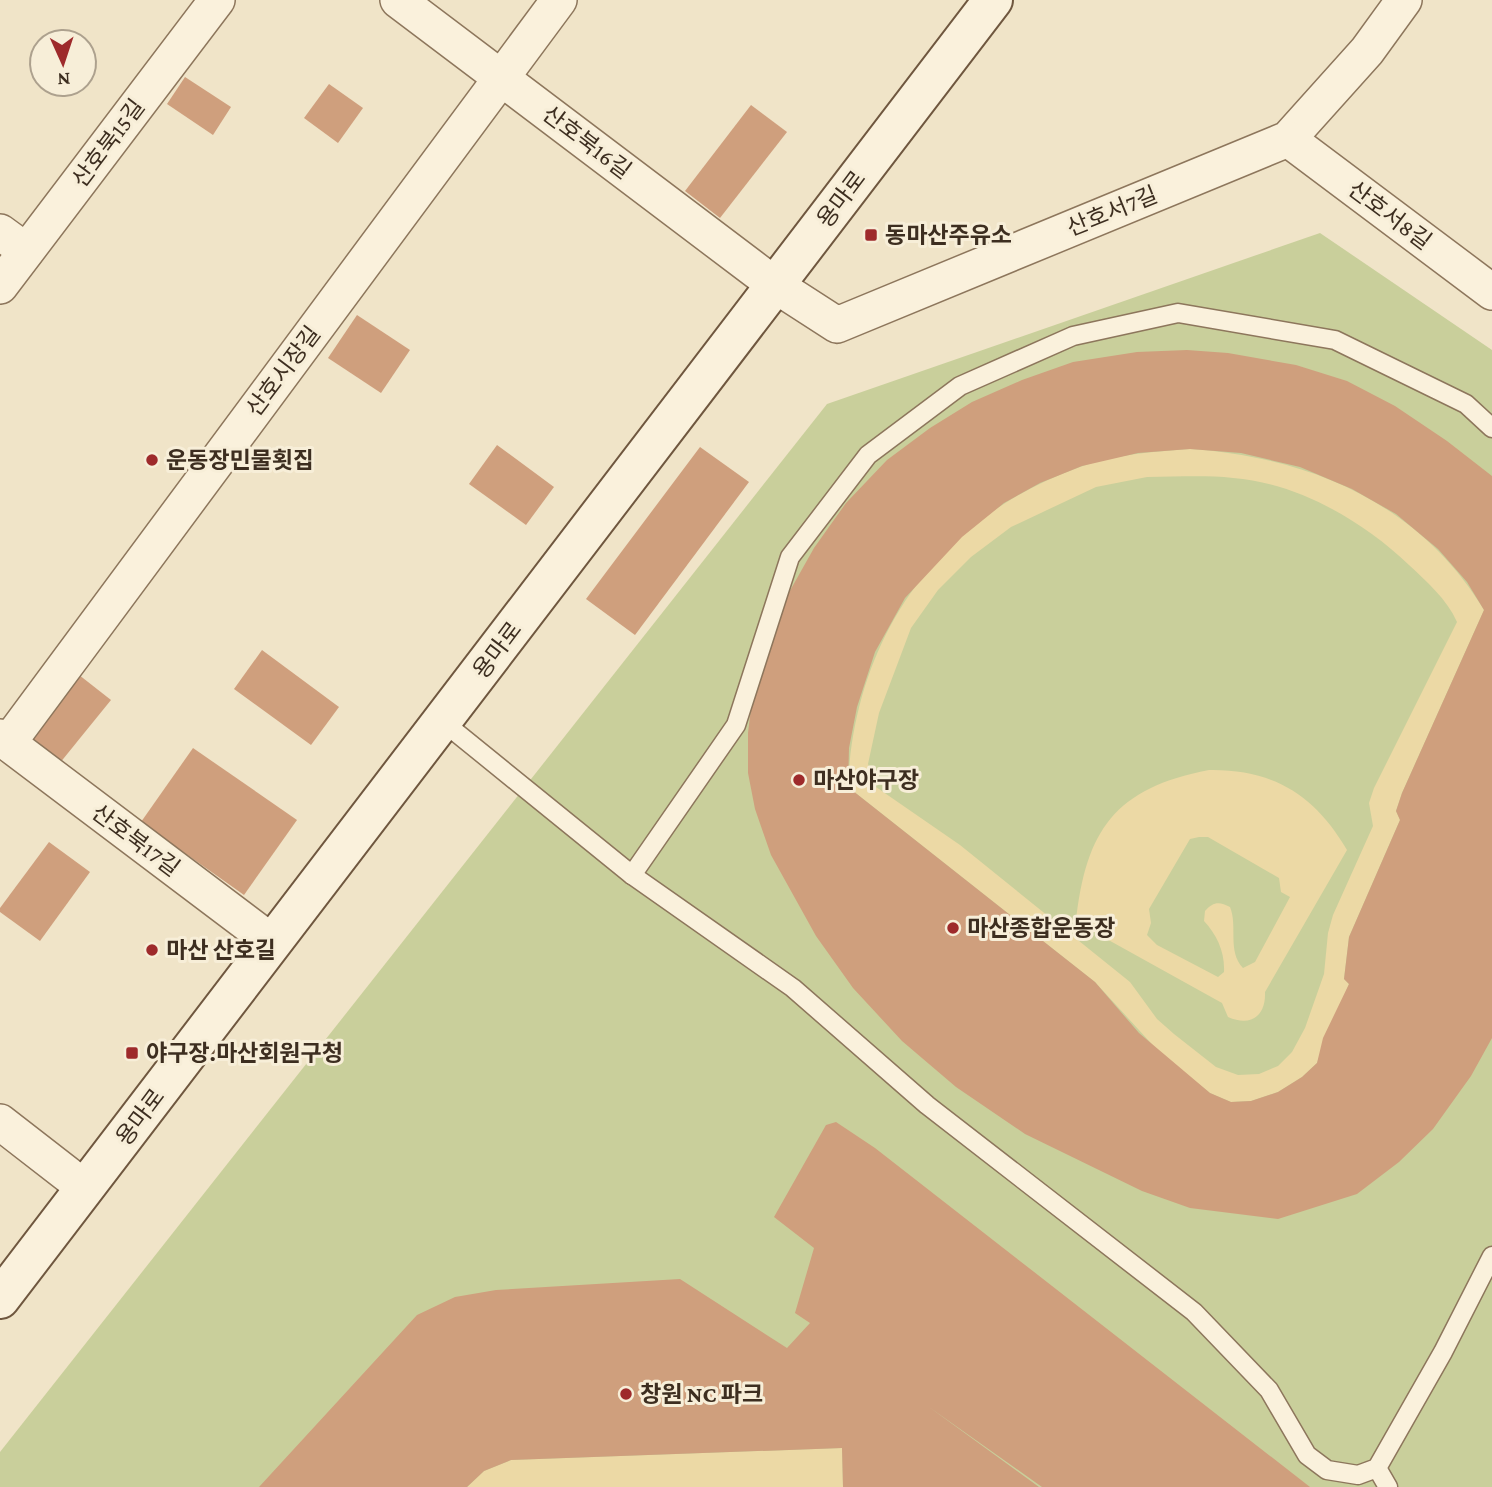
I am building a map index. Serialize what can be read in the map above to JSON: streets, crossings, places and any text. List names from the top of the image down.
{
  "streets": {
    "main road": ["용마로"],
    "street": [
      "산호북16길",
      "산호북15길",
      "산호서7길",
      "산호서8길",
      "산호시장길",
      "산호북17길"
    ]
  },
  "crossings": [
    ["산호북16길", "용마로"],
    ["산호북16길", "산호서7길"],
    ["산호북16길", "산호시장길"],
    ["용마로", "산호서7길"],
    ["용마로", "산호북17길"],
    ["산호서7길", "산호서8길"],
    ["산호시장길", "산호북17길"]
  ],
  "places": {
    "transit": ["동마산주유소", "야구장.마산회원구청"],
    "other": [
      "운동장민물횟집",
      "마산야구장",
      "마산종합운동장",
      "마산 산호길",
      "창원 NC 파크"
    ]
  },
  "north": "bottom"
}
